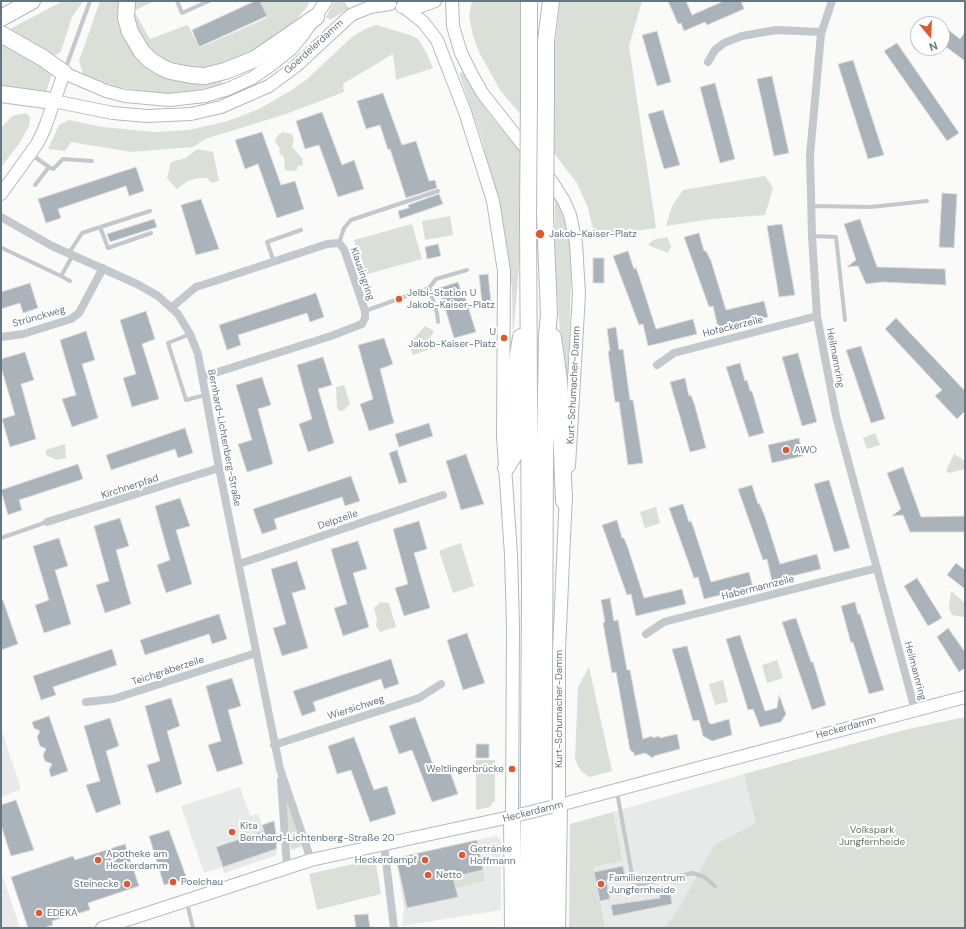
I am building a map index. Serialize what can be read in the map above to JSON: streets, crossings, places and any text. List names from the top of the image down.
{
  "streets": {
    "main road": ["Goerdelerdamm", "Kurt-Schumacher-Damm", "Heckerdamm"],
    "street": [
      "Klausingring",
      "Strünckweg",
      "Hofackerzeile",
      "Heilmannring",
      "Bernhard-Lichtenberg-Straße",
      "Kirchnerpfad",
      "Delpzeile",
      "Habermannzeile",
      "Teichgräberzeile",
      "Wiersichweg"
    ]
  },
  "crossings": [
    ["Klausingring", "Bernhard-Lichtenberg-Straße"],
    ["Strünckweg", "Bernhard-Lichtenberg-Straße"],
    ["Hofackerzeile", "Heilmannring"],
    ["Heilmannring", "Habermannzeile"],
    ["Heilmannring", "Heckerdamm"],
    ["Kurt-Schumacher-Damm", "Heckerdamm"],
    ["Bernhard-Lichtenberg-Straße", "Kirchnerpfad"],
    ["Bernhard-Lichtenberg-Straße", "Delpzeile"],
    ["Bernhard-Lichtenberg-Straße", "Teichgräberzeile"],
    ["Bernhard-Lichtenberg-Straße", "Wiersichweg"],
    ["Bernhard-Lichtenberg-Straße", "Heckerdamm"]
  ],
  "parks": ["Volkspark Jungfernheide"],
  "places": [
    "Jakob-Kaiser-Platz",
    "Jelbi-Station U Jakob-Kaiser-Platz",
    "U Jakob-Kaiser-Platz",
    "AWO",
    "Weltlingerbrücke",
    "Kita Bernhard-Lichtenberg-Straße 20",
    "Getränke Hoffmann",
    "Apotheke am Heckerdamm",
    "Heckerdampf",
    "Netto",
    "Poelchau",
    "Steinecke",
    "Familienzentrum Jungfernheide",
    "EDEKA"
  ],
  "north": "bottom"
}
